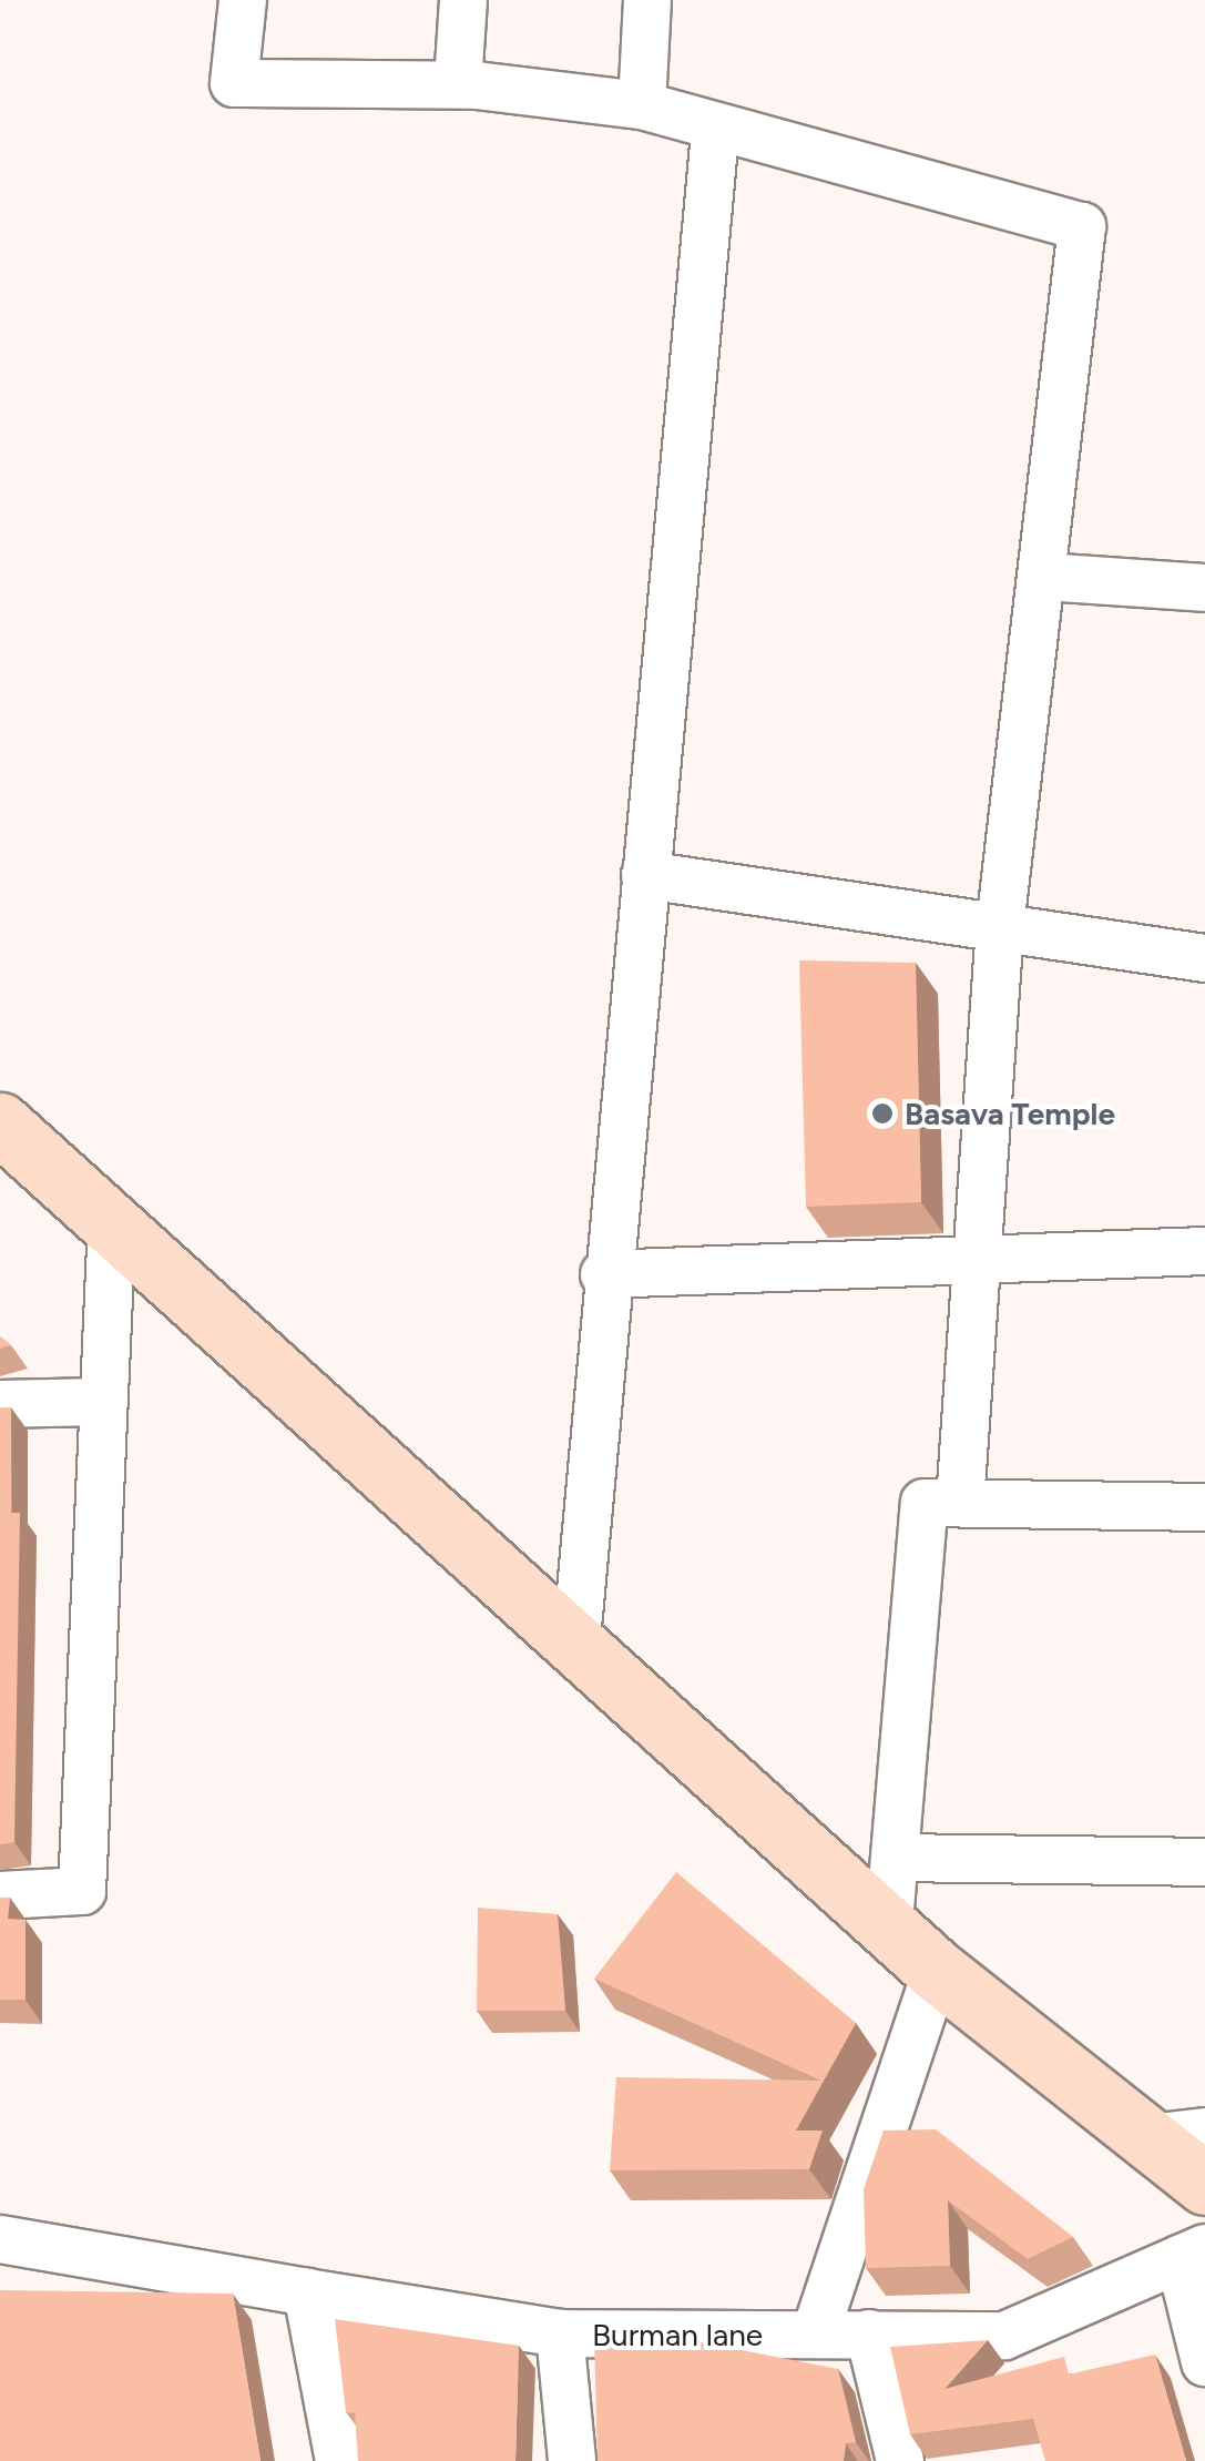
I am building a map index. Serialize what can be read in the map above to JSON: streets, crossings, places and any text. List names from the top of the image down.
{
  "streets": {
    "street": ["Burman lane"]
  },
  "places": ["Basava Temple"]
}
